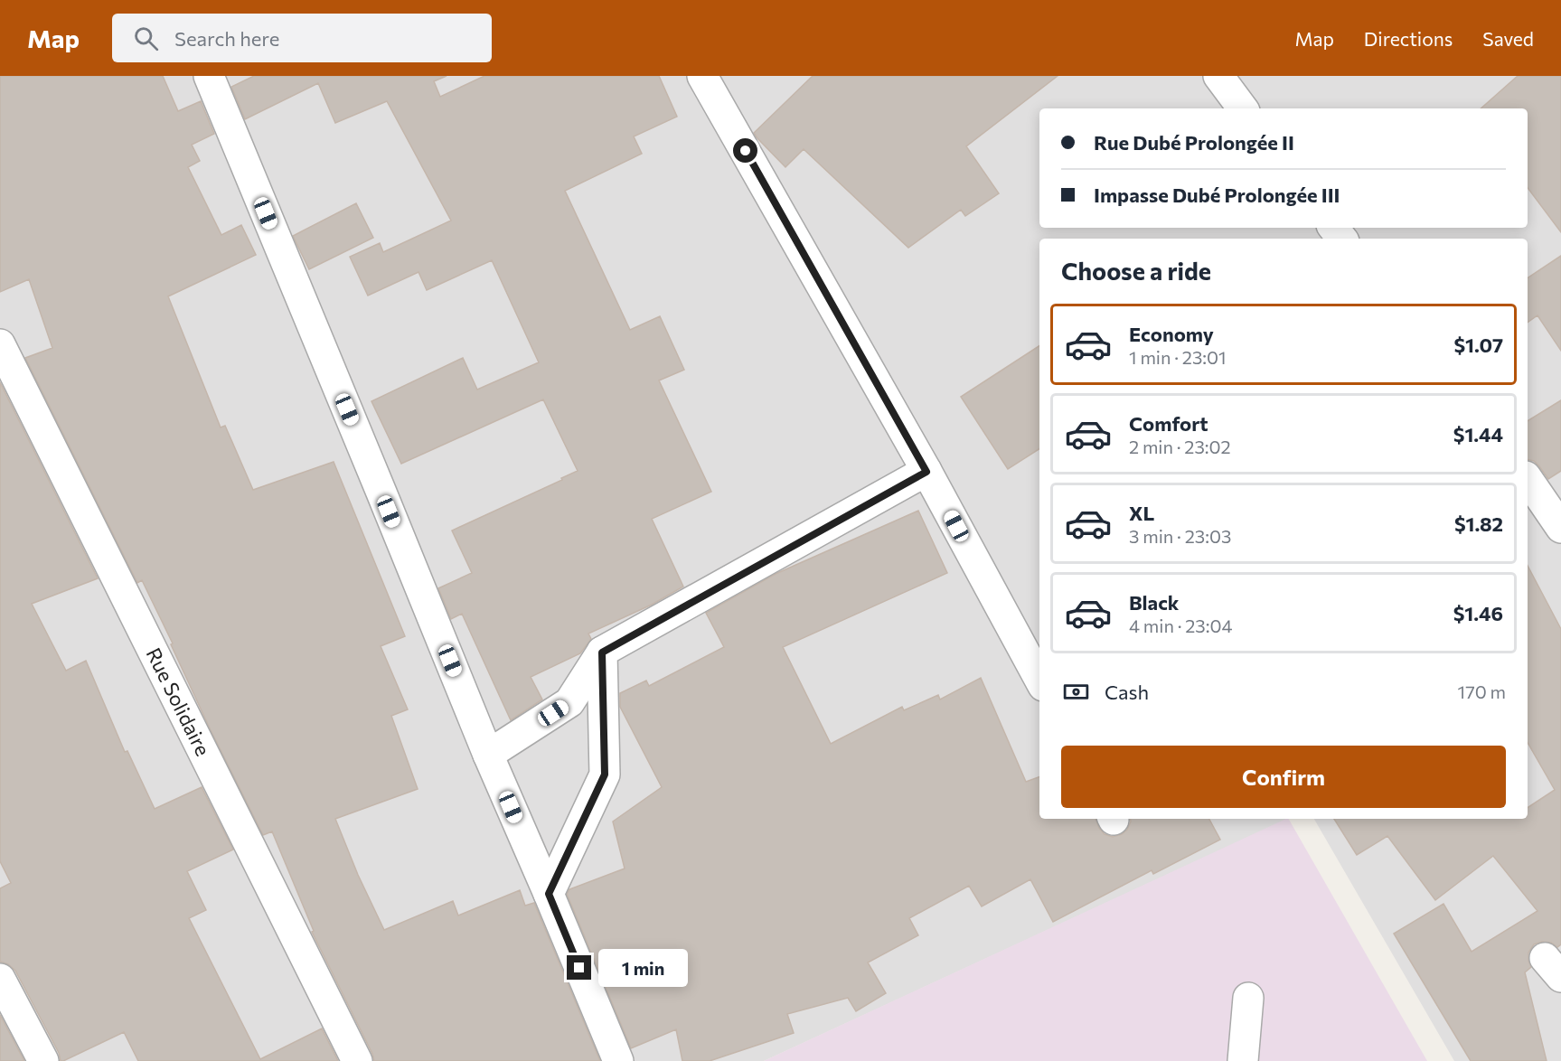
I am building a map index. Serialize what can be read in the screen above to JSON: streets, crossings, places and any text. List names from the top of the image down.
{
  "streets": {
    "street": ["Rue Solidaire"]
  },
  "page": {
    "header": "Map",
    "search": "Search here",
    "nav": ["Map", "Directions", "Saved"],
    "banner": ["Rue Dubé Prolongée II", "Impasse Dubé Prolongée III"],
    "heading": "Choose a ride",
    "list": [
      {
        "name": "Economy",
        "note": "1 min · 23:01",
        "value": "$1.07"
      },
      {
        "name": "Comfort",
        "note": "2 min · 23:02",
        "value": "$1.44"
      },
      {
        "name": "XL",
        "note": "3 min · 23:03",
        "value": "$1.82"
      },
      {
        "name": "Black",
        "note": "4 min · 23:04",
        "value": "$1.46"
      }
    ],
    "pay": ["Cash", "170 m"],
    "buttons": "Confirm",
    "bubble": "1 min"
  }
}
